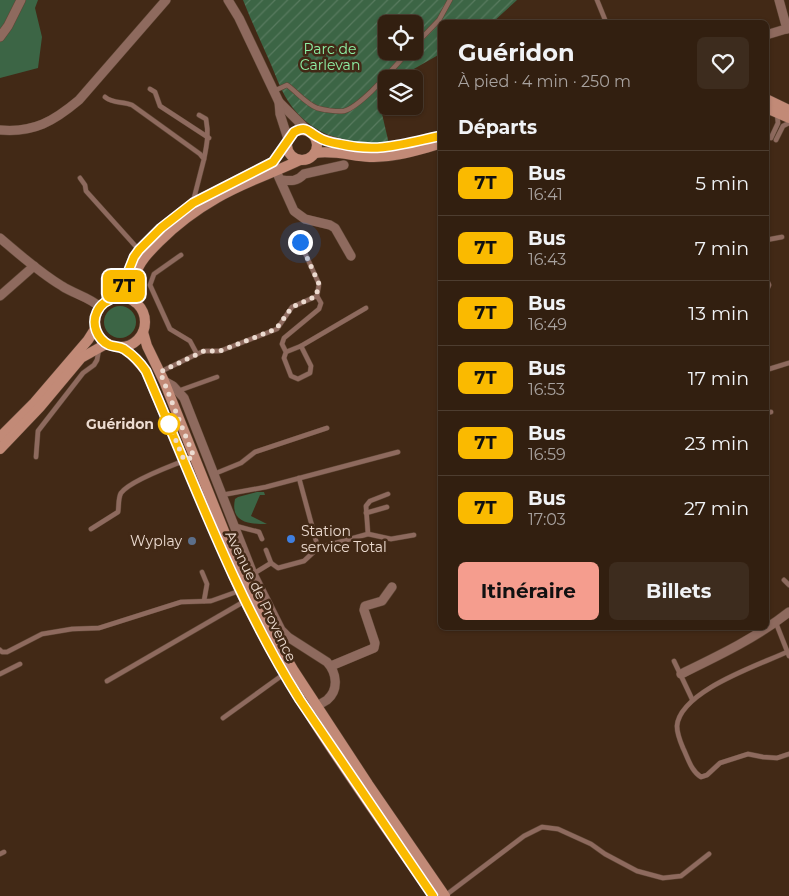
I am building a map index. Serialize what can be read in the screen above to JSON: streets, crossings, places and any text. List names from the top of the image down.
{
  "streets": {
    "main road": ["Avenue de Provence"]
  },
  "parks": ["Parc de Carlevan"],
  "places": ["Guéridon", "Station service Total", "Wyplay"],
  "lines": ["bus line 7T"],
  "page": {
    "on_map": "7T",
    "heading": [
      ["Guéridon", "À pied · 4 min · 250 m"],
      "Départs"
    ],
    "list": [
      {
        "mark": "7T",
        "name": "Bus",
        "note": "16:41",
        "value": "5 min"
      },
      {
        "mark": "7T",
        "name": "Bus",
        "note": "16:43",
        "value": "7 min"
      },
      {
        "mark": "7T",
        "name": "Bus",
        "note": "16:49",
        "value": "13 min"
      },
      {
        "mark": "7T",
        "name": "Bus",
        "note": "16:53",
        "value": "17 min"
      },
      {
        "mark": "7T",
        "name": "Bus",
        "note": "16:59",
        "value": "23 min"
      },
      {
        "mark": "7T",
        "name": "Bus",
        "note": "17:03",
        "value": "27 min"
      }
    ],
    "buttons": ["Itinéraire", "Billets"]
  }
}
